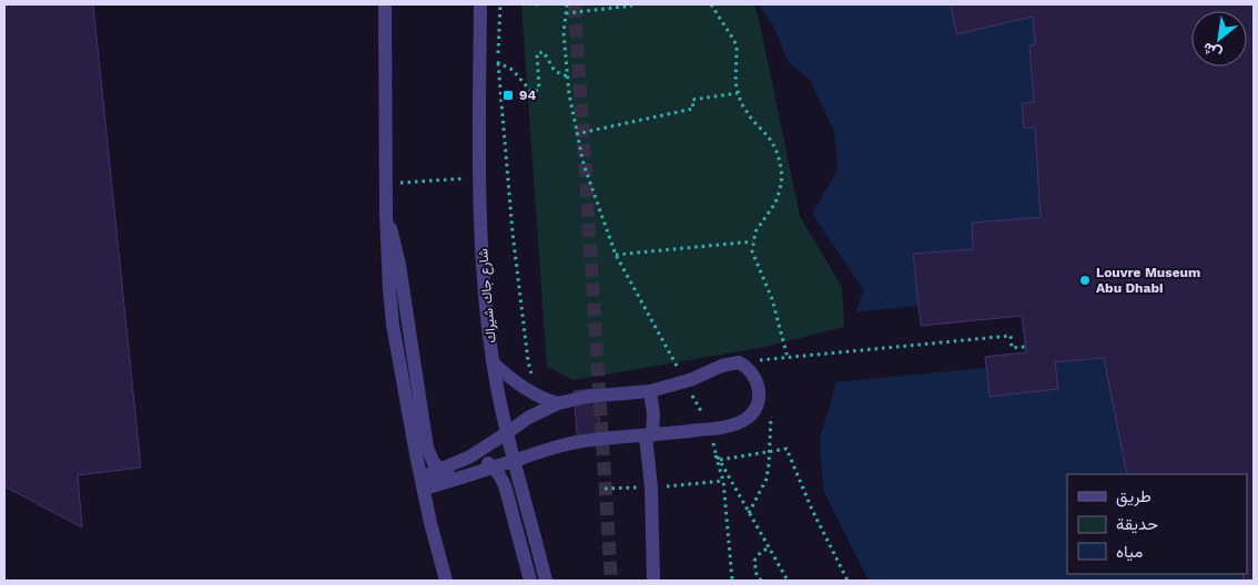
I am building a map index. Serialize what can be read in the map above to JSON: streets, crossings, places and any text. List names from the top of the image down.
{
  "streets": {
    "street": ["شارع جاك شيراك"]
  },
  "places": {
    "transit": ["94"],
    "other": ["Louvre Museum Abu Dhabi"]
  },
  "legend": ["طريق", "حديقة", "مياه"],
  "north": "bottom left"
}
